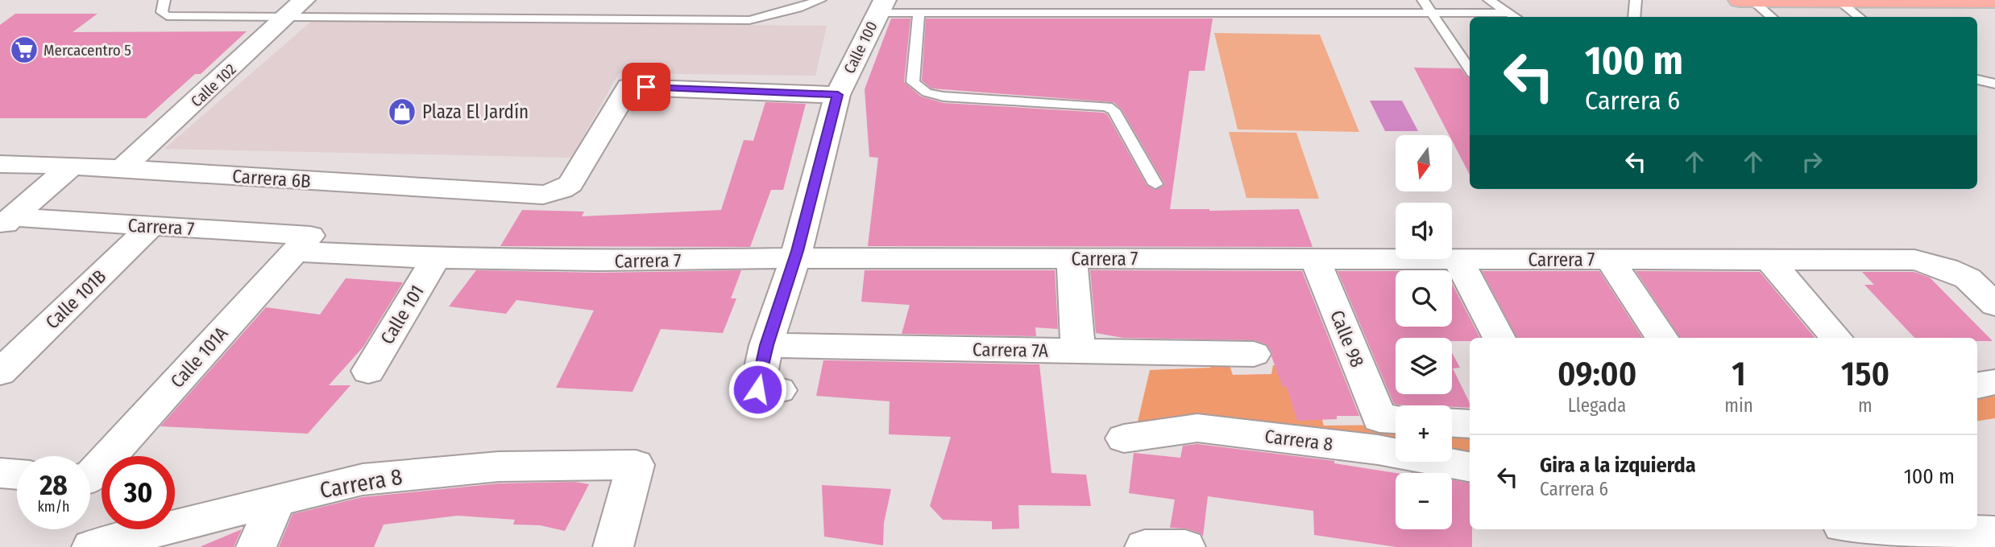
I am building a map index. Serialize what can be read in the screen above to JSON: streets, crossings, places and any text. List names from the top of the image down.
{
  "streets": {
    "street": [
      "Calle 100",
      "Calle 102",
      "Carrera 6B",
      "Carrera 7",
      "Calle 101B",
      "Calle 101",
      "Calle 98",
      "Carrera 7A",
      "Calle 101A",
      "Carrera 8"
    ]
  },
  "crossings": [
    ["Calle 100", "Carrera 6B"],
    ["Calle 100", "Carrera 7"],
    ["Calle 100", "Carrera 7A"],
    ["Calle 102", "Carrera 6B"],
    ["Carrera 7", "Calle 101B"],
    ["Carrera 7", "Calle 101"],
    ["Carrera 7", "Calle 98"],
    ["Carrera 7", "Calle 101A"]
  ],
  "places": {
    "supermarket": ["Mercacentro 5"],
    "shop": ["Plaza El Jardín"]
  },
  "north": "bottom",
  "page": {
    "turn": ["100 m", "Carrera 6"],
    "map_buttons": ["+", "−"],
    "eta": [
      "09:00",
      "Llegada",
      "1",
      "min",
      "150",
      "m"
    ],
    "list": [
      {
        "name": "Gira a la izquierda",
        "note": "Carrera 6",
        "value": "100 m"
      }
    ],
    "speed": "28 km/h",
    "limit": "30"
  }
}
